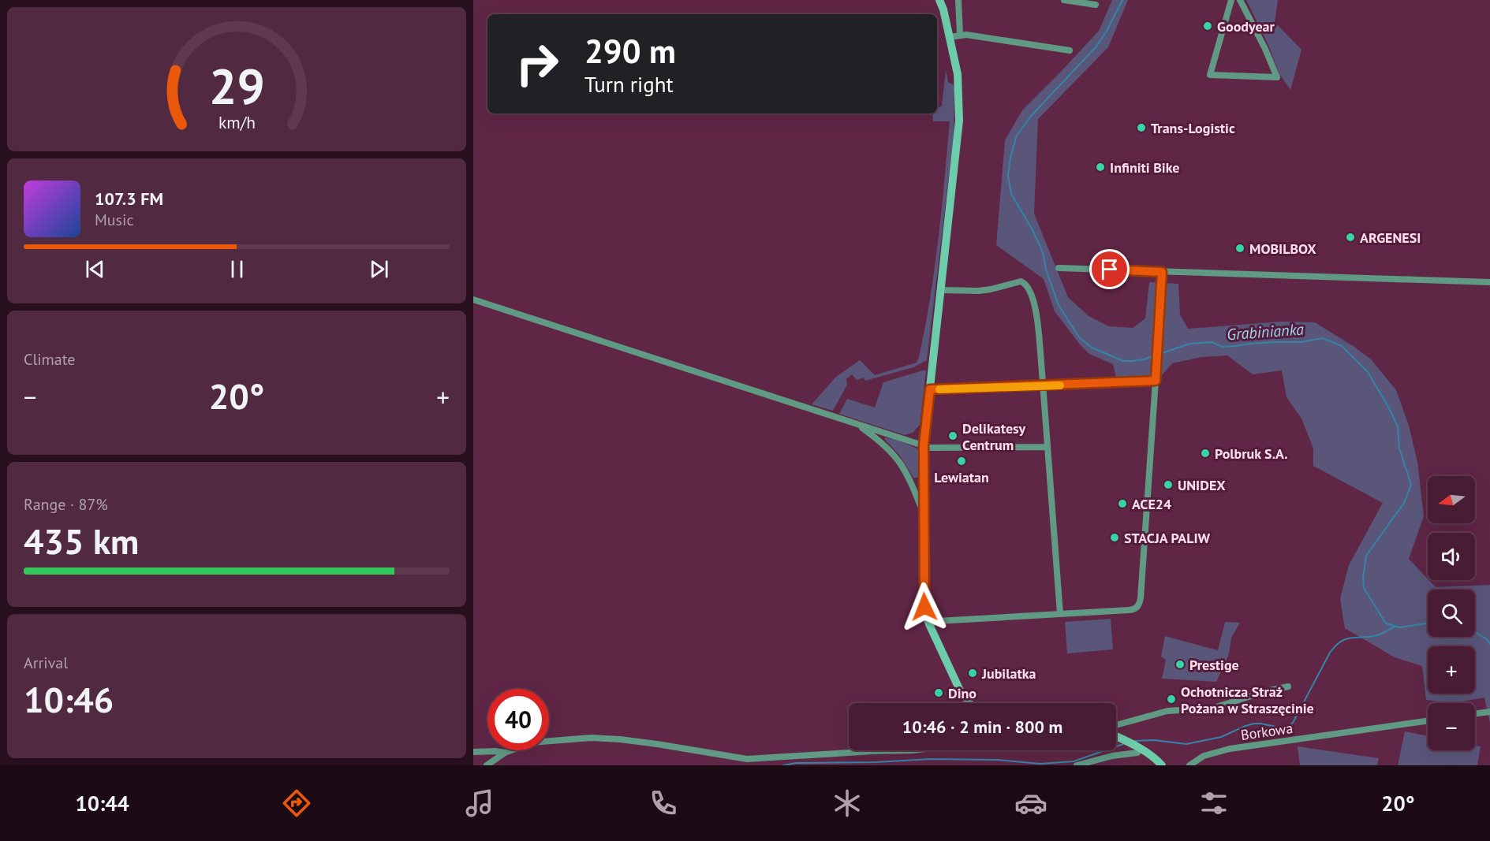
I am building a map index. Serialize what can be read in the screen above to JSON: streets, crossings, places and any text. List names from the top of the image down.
{
  "streets": {
    "street": ["Borkowa"]
  },
  "water": ["Grabinianka"],
  "places": [
    "Goodyear",
    "Trans-Logistic",
    "Infiniti Bike",
    "ARGENESI",
    "MOBILBOX",
    "Delikatesy Centrum",
    "Polbruk S.A.",
    "Lewiatan",
    "UNIDEX",
    "ACE24",
    "STACJA PALIW",
    "Prestige",
    "Jubilatka",
    "Dino",
    "Ochotnicza Straż Pożana w Straszęcinie"
  ],
  "north": "left",
  "page": {
    "turn": ["290 m", "Turn right"],
    "song": ["107.3 FM", "Music"],
    "tile": [
      "Climate",
      ["Range · 87%", "435 km"],
      ["Arrival", "10:46"]
    ],
    "heat": ["−", "20°", "+"],
    "map_buttons": ["+", "−"],
    "limit": "40",
    "trip": "10:46 · 2 min · 800 m",
    "tabs": ["10:44", "20°"],
    "gauge": ["29", "km/h"]
  }
}
